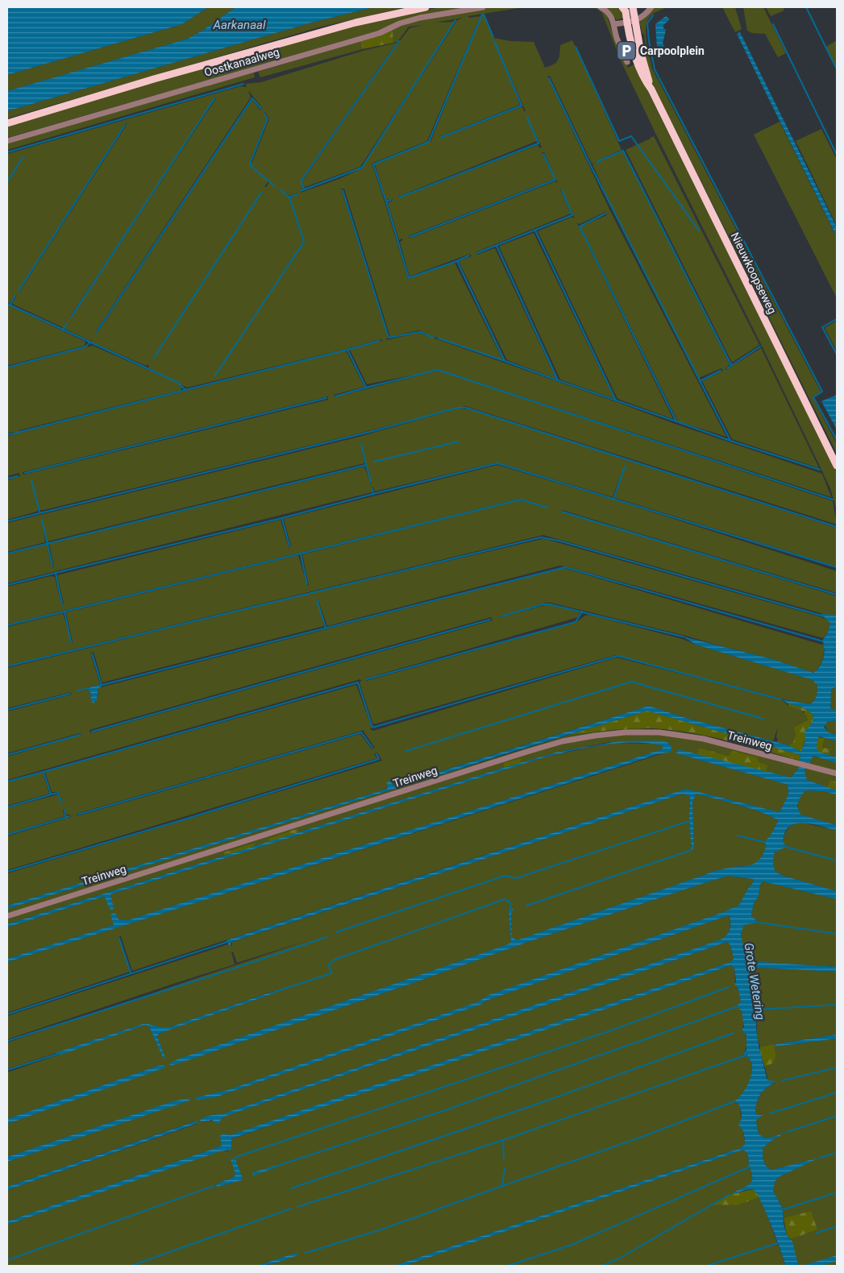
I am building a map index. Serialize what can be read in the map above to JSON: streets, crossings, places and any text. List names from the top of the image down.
{
  "streets": {
    "main road": ["Oostkanaalweg", "Nieuwkoopseweg"],
    "street": ["Treinweg"]
  },
  "water": ["Aarkanaal", "Grote Wetering"],
  "places": {
    "parking": ["Carpoolplein"]
  }
}
